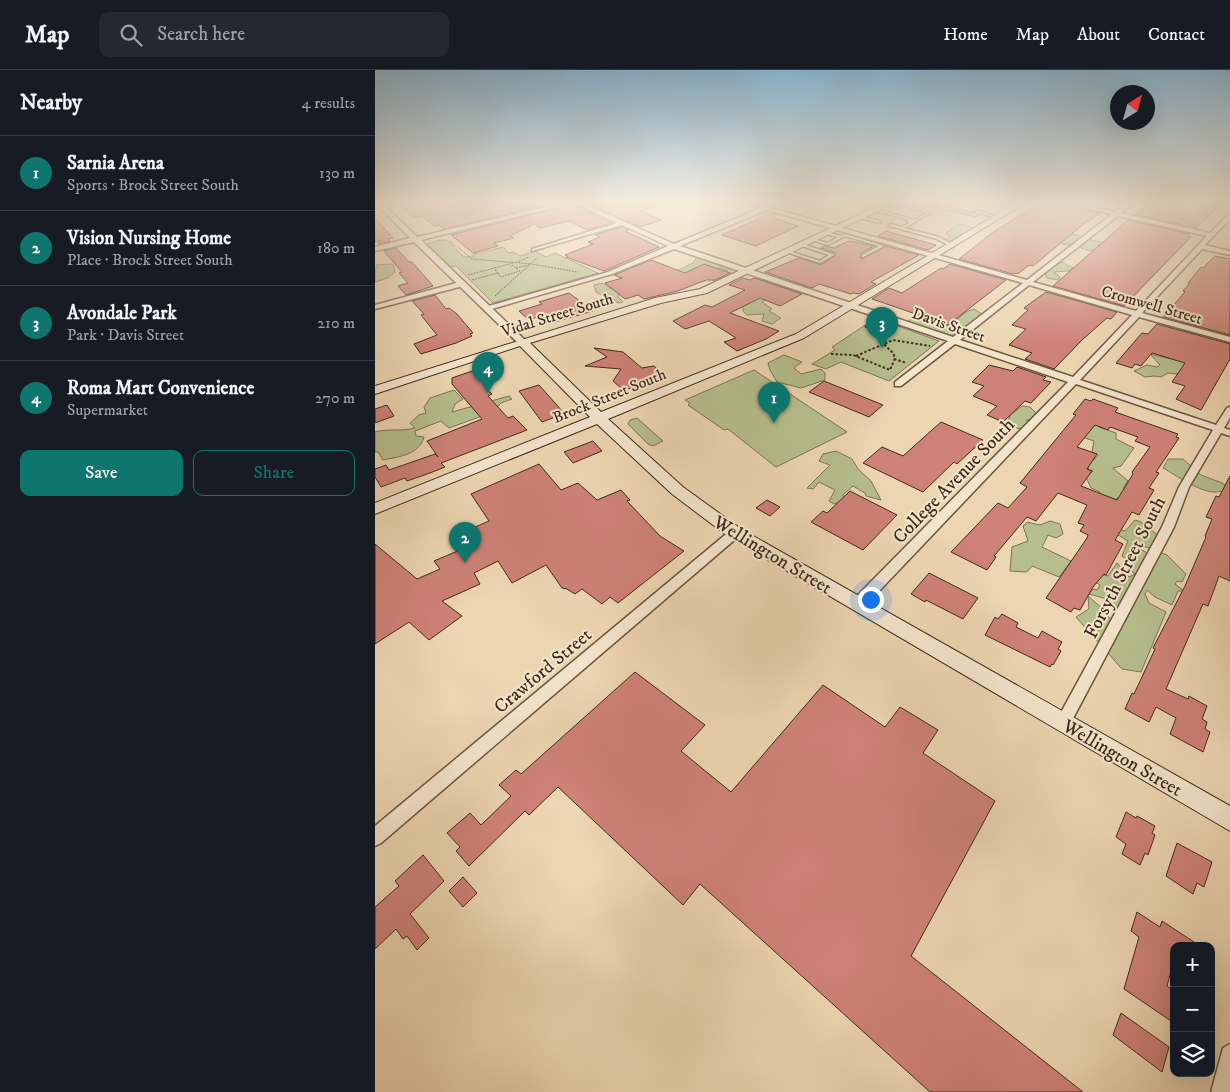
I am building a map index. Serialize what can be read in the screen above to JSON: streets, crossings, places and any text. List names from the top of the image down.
{
  "streets": {
    "main road": ["Vidal Street South", "Brock Street South", "Wellington Street"],
    "street": [
      "Cromwell Street",
      "Davis Street",
      "College Avenue South",
      "Forsyth Street South",
      "Crawford Street"
    ]
  },
  "crossings": [
    ["Cromwell Street", "Brock Street South"],
    ["Cromwell Street", "College Avenue South"],
    ["Vidal Street South", "Davis Street"],
    ["Vidal Street South", "Wellington Street"],
    ["Davis Street", "Brock Street South"],
    ["Davis Street", "College Avenue South"],
    ["Davis Street", "Forsyth Street South"],
    ["Brock Street South", "Wellington Street"],
    ["College Avenue South", "Wellington Street"],
    ["Wellington Street", "Forsyth Street South"],
    ["Wellington Street", "Crawford Street"]
  ],
  "north": "top right",
  "page": {
    "header": "Map",
    "search": "Search here",
    "nav": [
      "Home",
      "Map",
      "About",
      "Contact"
    ],
    "heading": ["Nearby", "4 results"],
    "list": [
      {
        "mark": "1",
        "name": "Sarnia Arena",
        "note": "Sports · Brock Street South",
        "value": "130 m"
      },
      {
        "mark": "2",
        "name": "Vision Nursing Home",
        "note": "Place · Brock Street South",
        "value": "180 m"
      },
      {
        "mark": "3",
        "name": "Avondale Park",
        "note": "Park · Davis Street",
        "value": "210 m"
      },
      {
        "mark": "4",
        "name": "Roma Mart Convenience",
        "note": "Supermarket",
        "value": "270 m"
      }
    ],
    "pins": [
      "3",
      "4",
      "1",
      "2"
    ],
    "buttons": ["Save", "Share"],
    "map_buttons": ["+", "−"]
  }
}
